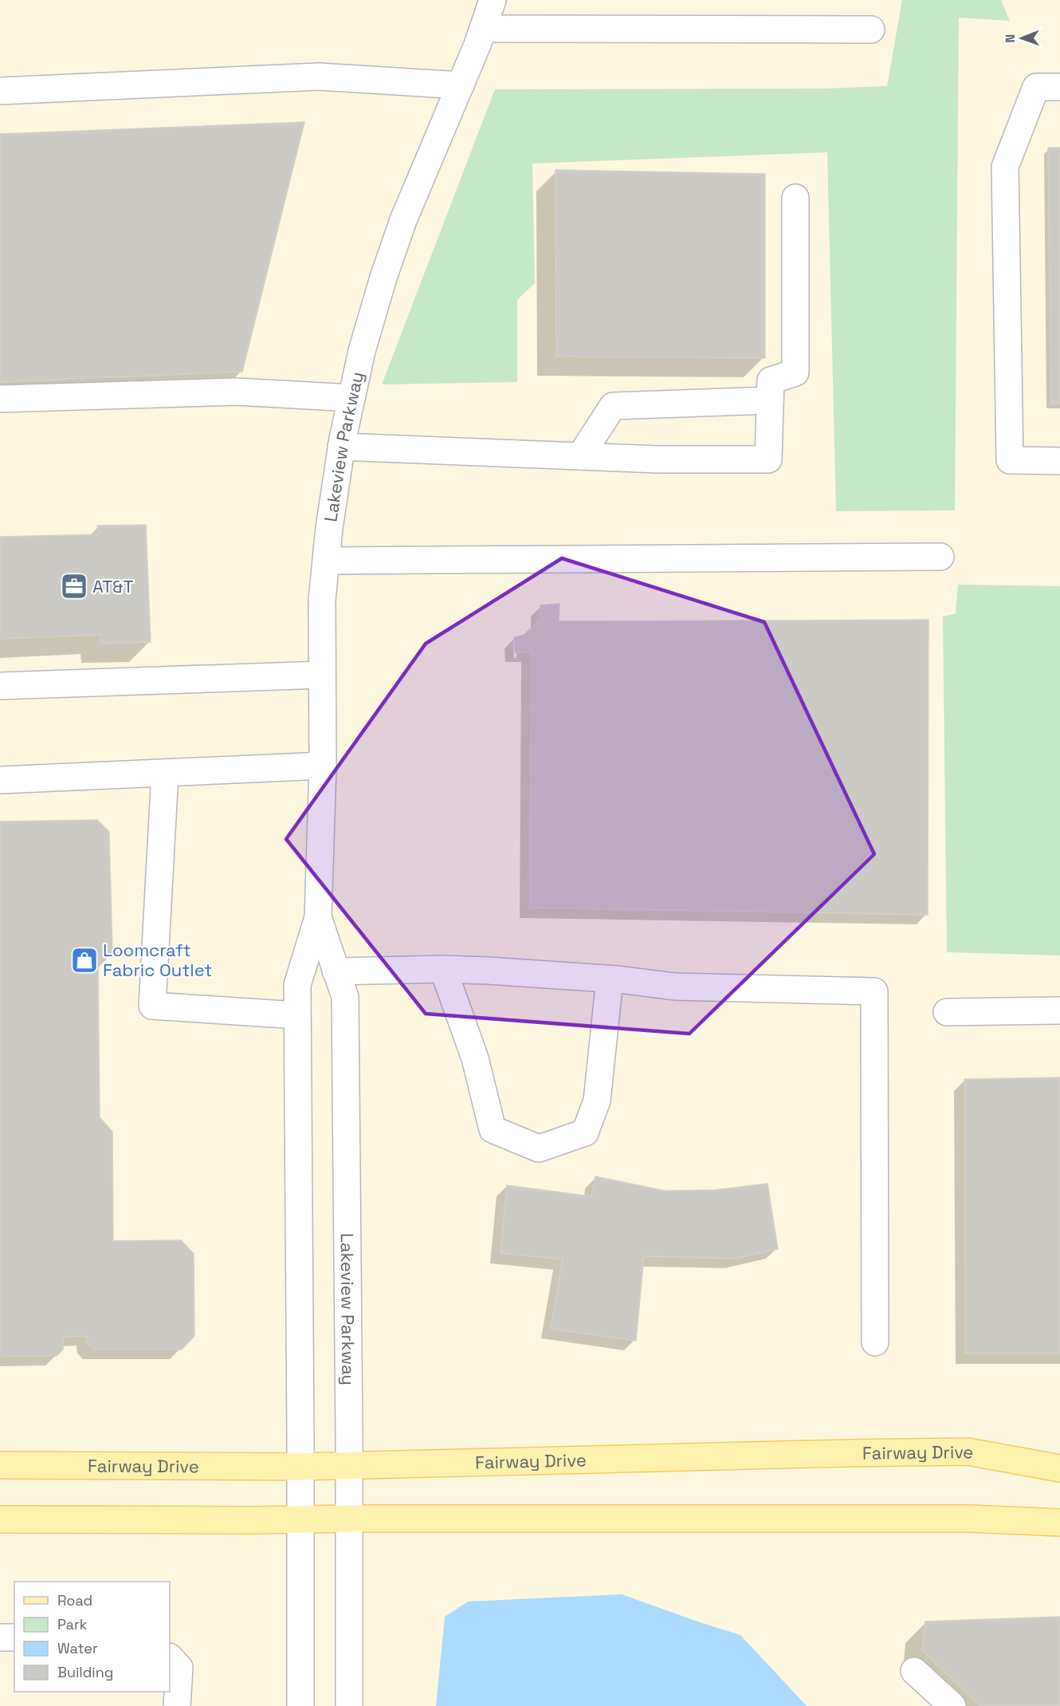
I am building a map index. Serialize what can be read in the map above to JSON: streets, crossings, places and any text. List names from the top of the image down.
{
  "streets": {
    "main road": ["Fairway Drive"],
    "street": ["Lakeview Parkway"]
  },
  "crossings": [
    ["Lakeview Parkway", "Fairway Drive"]
  ],
  "places": {
    "office": ["AT&T"],
    "shop": ["Loomcraft Fabric Outlet"]
  },
  "legend": [
    "Road",
    "Park",
    "Water",
    "Building"
  ],
  "north": "left"
}
